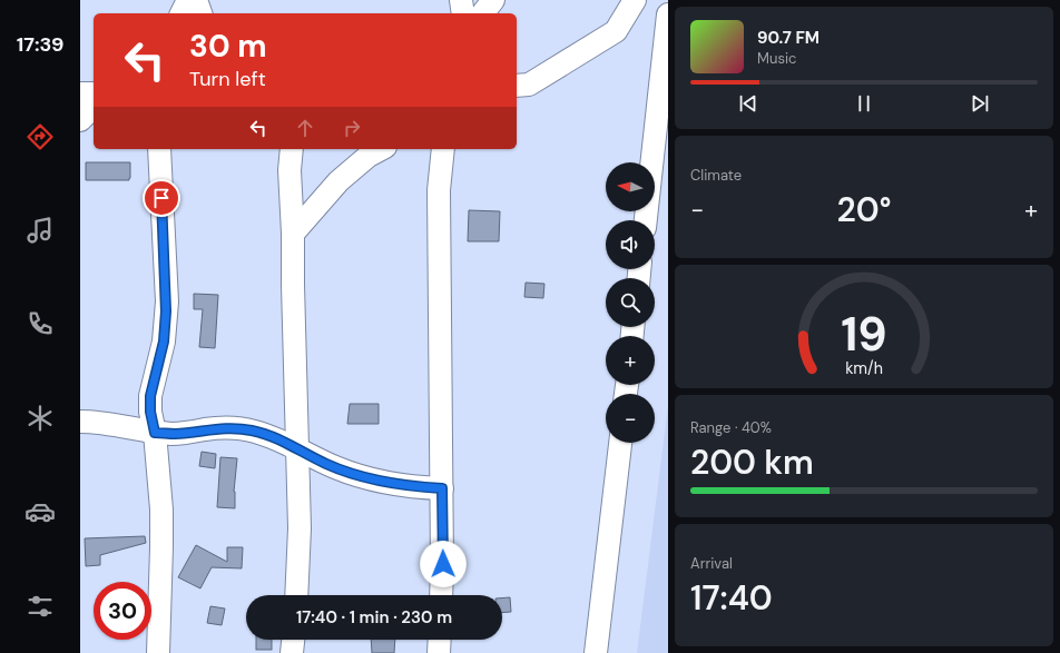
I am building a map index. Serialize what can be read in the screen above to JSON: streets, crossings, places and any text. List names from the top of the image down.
{
  "north": "left",
  "page": {
    "tabs": "17:39",
    "turn": ["30 m", "Turn left"],
    "song": ["90.7 FM", "Music"],
    "tile": [
      "Climate",
      ["Range · 40%", "200 km"],
      ["Arrival", "17:40"]
    ],
    "map_buttons": ["+", "−"],
    "heat": ["−", "20°", "+"],
    "limit": "30",
    "trip": "17:40 · 1 min · 230 m",
    "gauge": ["19", "km/h"]
  }
}
